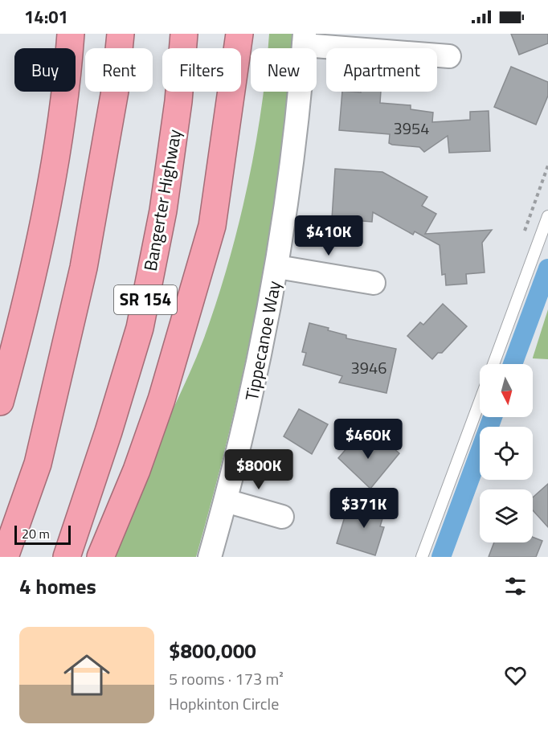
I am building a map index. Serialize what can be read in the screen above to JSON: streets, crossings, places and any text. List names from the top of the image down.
{
  "streets": {
    "highway": ["Bangerter Highway", "SR 154"],
    "street": ["Tippecanoe Way"]
  },
  "house_numbers": ["3954", "3946"],
  "scale_bar": "20 m",
  "north": "bottom",
  "page": {
    "status": "14:01",
    "chip": [
      "Buy",
      "Rent",
      "Filters",
      "New",
      "Apartment"
    ],
    "price": [
      "$410K",
      "$460K",
      "$800K",
      "$371K"
    ],
    "scale": "20 m",
    "heading": "4 homes",
    "list": [
      {
        "name": "$800,000",
        "note": "5 rooms · 173 m² · Hopkinton Circle"
      }
    ]
  }
}
